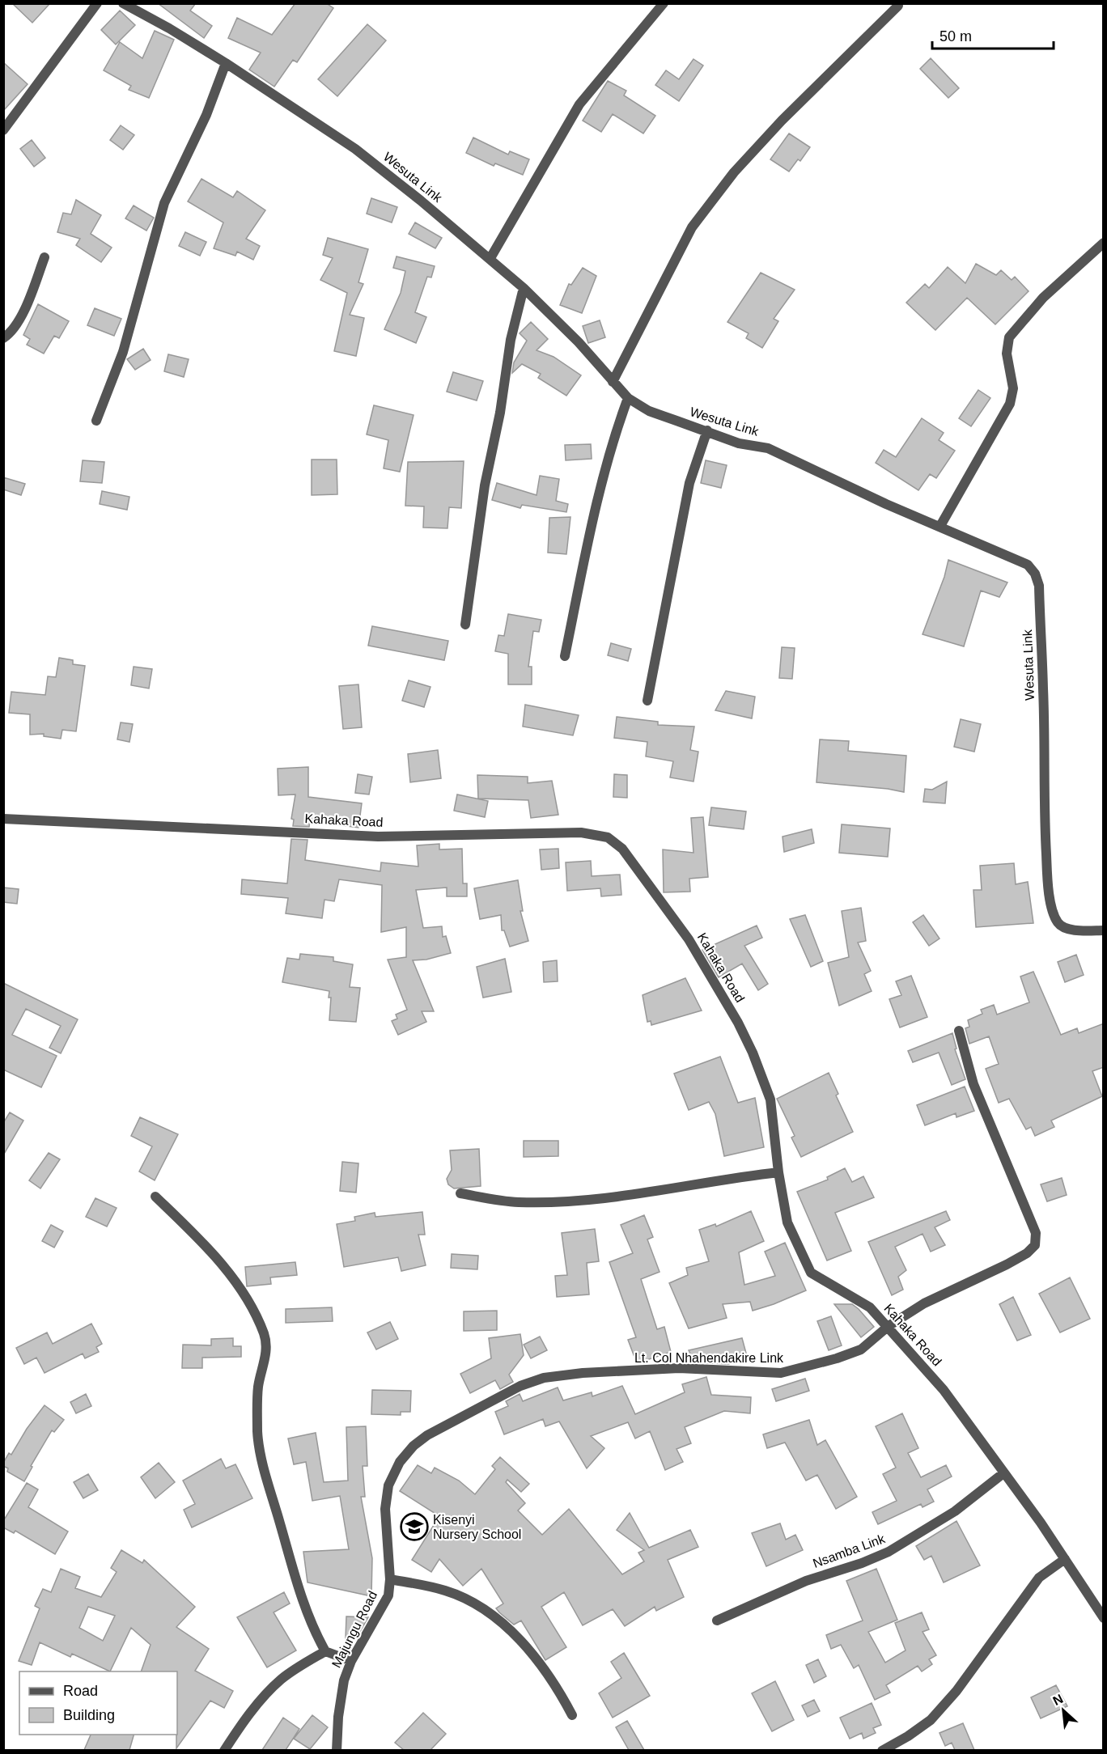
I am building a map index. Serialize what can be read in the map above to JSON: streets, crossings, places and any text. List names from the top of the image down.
{
  "streets": {
    "street": [
      "Wesuta Link",
      "Kahaka Road",
      "Lt. Col Nhahendakire Link",
      "Nsamba Link",
      "Majungu Road"
    ]
  },
  "crossings": [
    ["Kahaka Road", "Lt. Col Nhahendakire Link"],
    ["Kahaka Road", "Nsamba Link"],
    ["Lt. Col Nhahendakire Link", "Majungu Road"]
  ],
  "places": {
    "school or university": ["Kisenyi Nursery School"]
  },
  "legend": ["Road", "Building"],
  "scale_bar": "50 m",
  "north": "top left"
}
